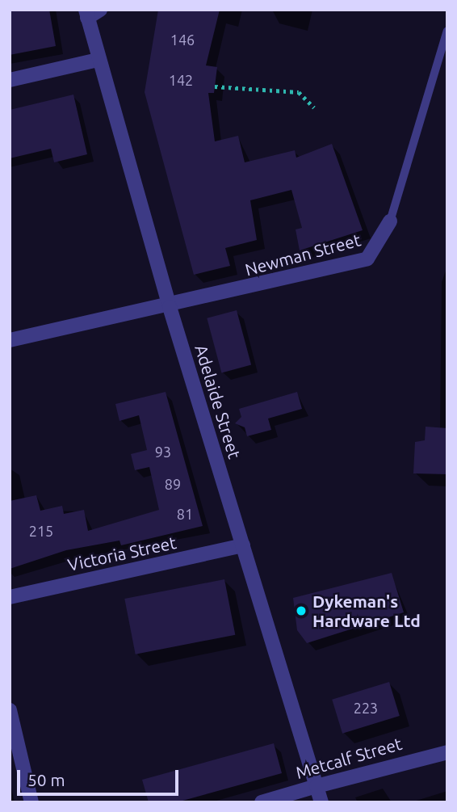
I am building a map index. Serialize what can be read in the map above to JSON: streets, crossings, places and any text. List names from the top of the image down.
{
  "streets": {
    "street": [
      "Newman Street",
      "Adelaide Street",
      "Victoria Street",
      "Metcalf Street"
    ]
  },
  "crossings": [
    ["Newman Street", "Adelaide Street"],
    ["Adelaide Street", "Victoria Street"],
    ["Adelaide Street", "Metcalf Street"]
  ],
  "places": ["Dykeman's Hardware Ltd"],
  "house_numbers": [
    "146",
    "142",
    "93",
    "89",
    "81",
    "215",
    "223"
  ],
  "scale_bar": "50 m"
}
